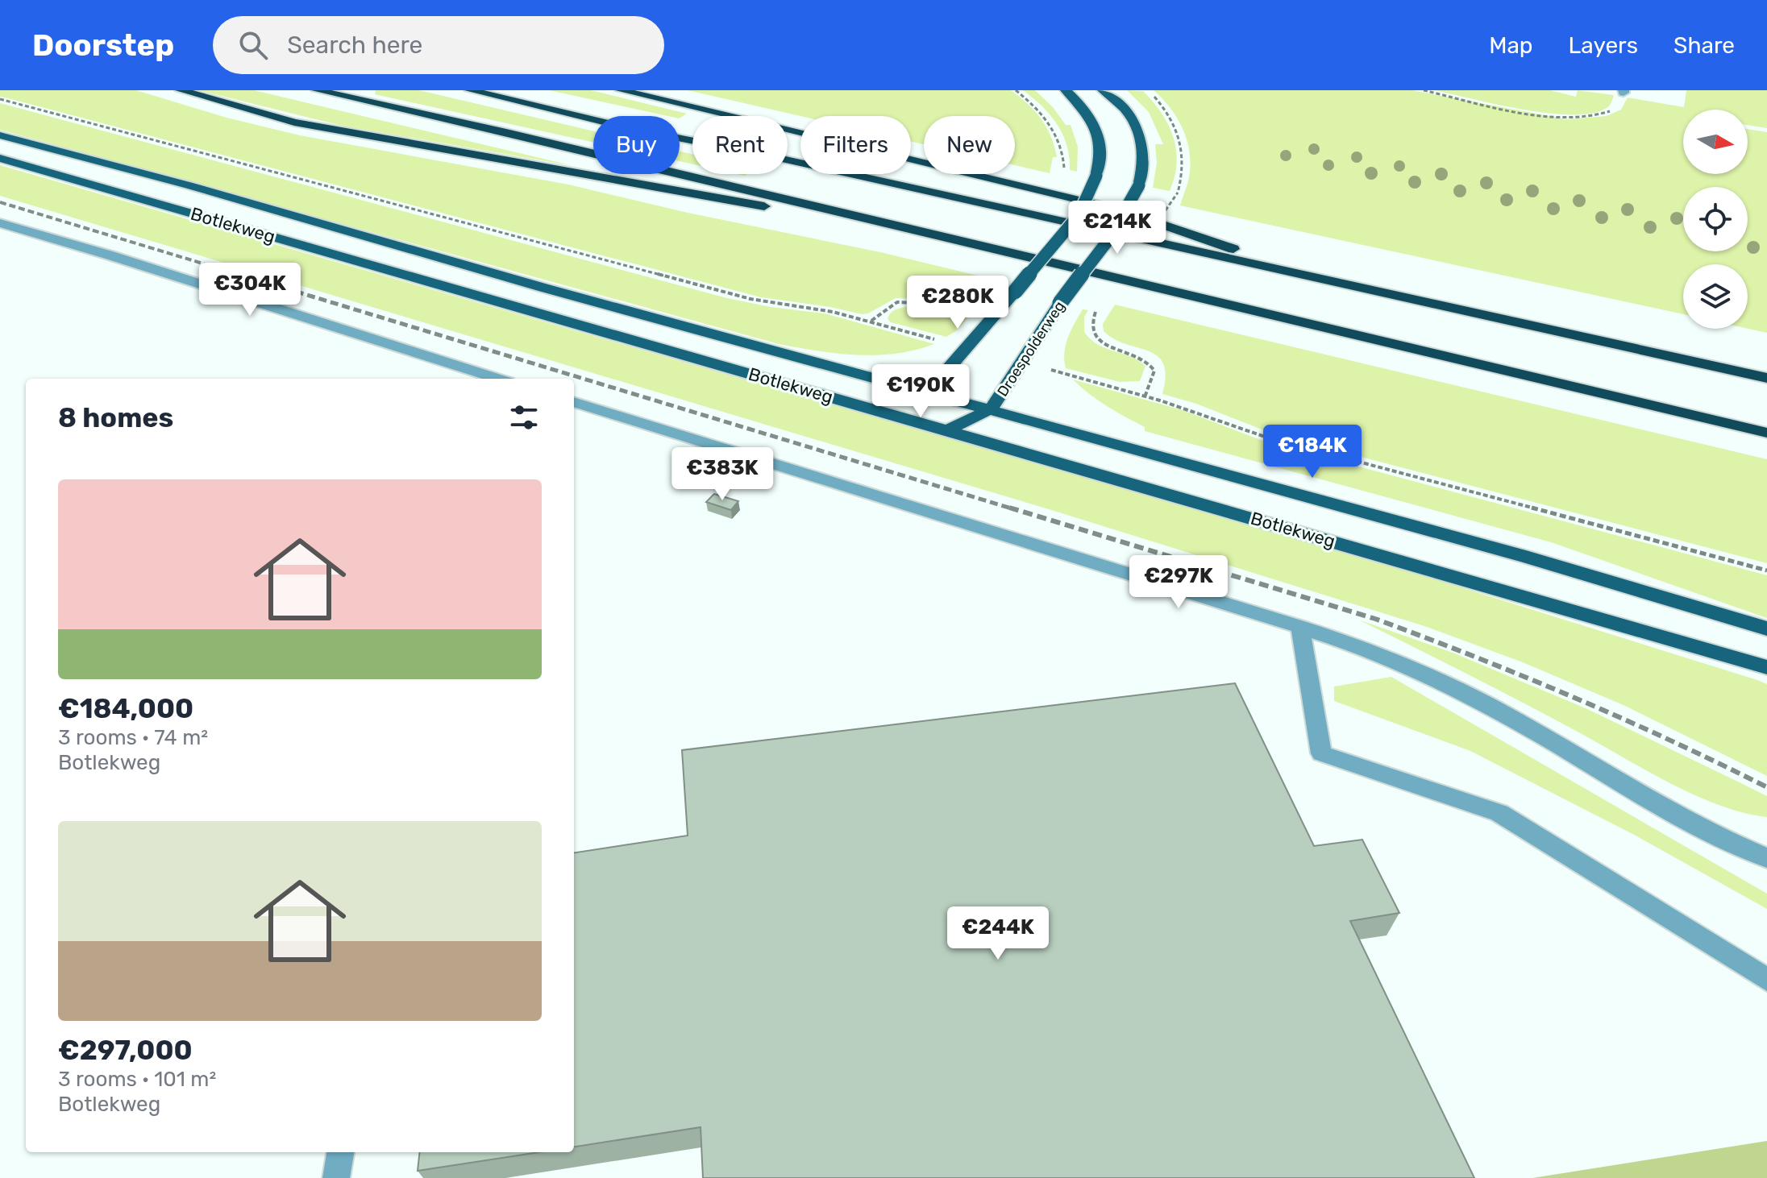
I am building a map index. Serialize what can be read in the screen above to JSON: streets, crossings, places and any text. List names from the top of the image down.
{
  "streets": {
    "main road": ["Botlekweg", "Droespolderweg"]
  },
  "crossings": [
    ["Botlekweg", "Droespolderweg"]
  ],
  "north": "right",
  "page": {
    "header": "Doorstep",
    "search": "Search here",
    "nav": ["Map", "Layers", "Share"],
    "chip": [
      "Buy",
      "Rent",
      "Filters",
      "New"
    ],
    "price": [
      "€214K",
      "€304K",
      "€280K",
      "€190K",
      "€184K",
      "€383K",
      "€297K",
      "€244K"
    ],
    "heading": "8 homes",
    "list": [
      {
        "name": "€184,000",
        "note": "3 rooms · 74 m² · Botlekweg"
      },
      {
        "name": "€297,000",
        "note": "3 rooms · 101 m² · Botlekweg"
      }
    ]
  }
}
